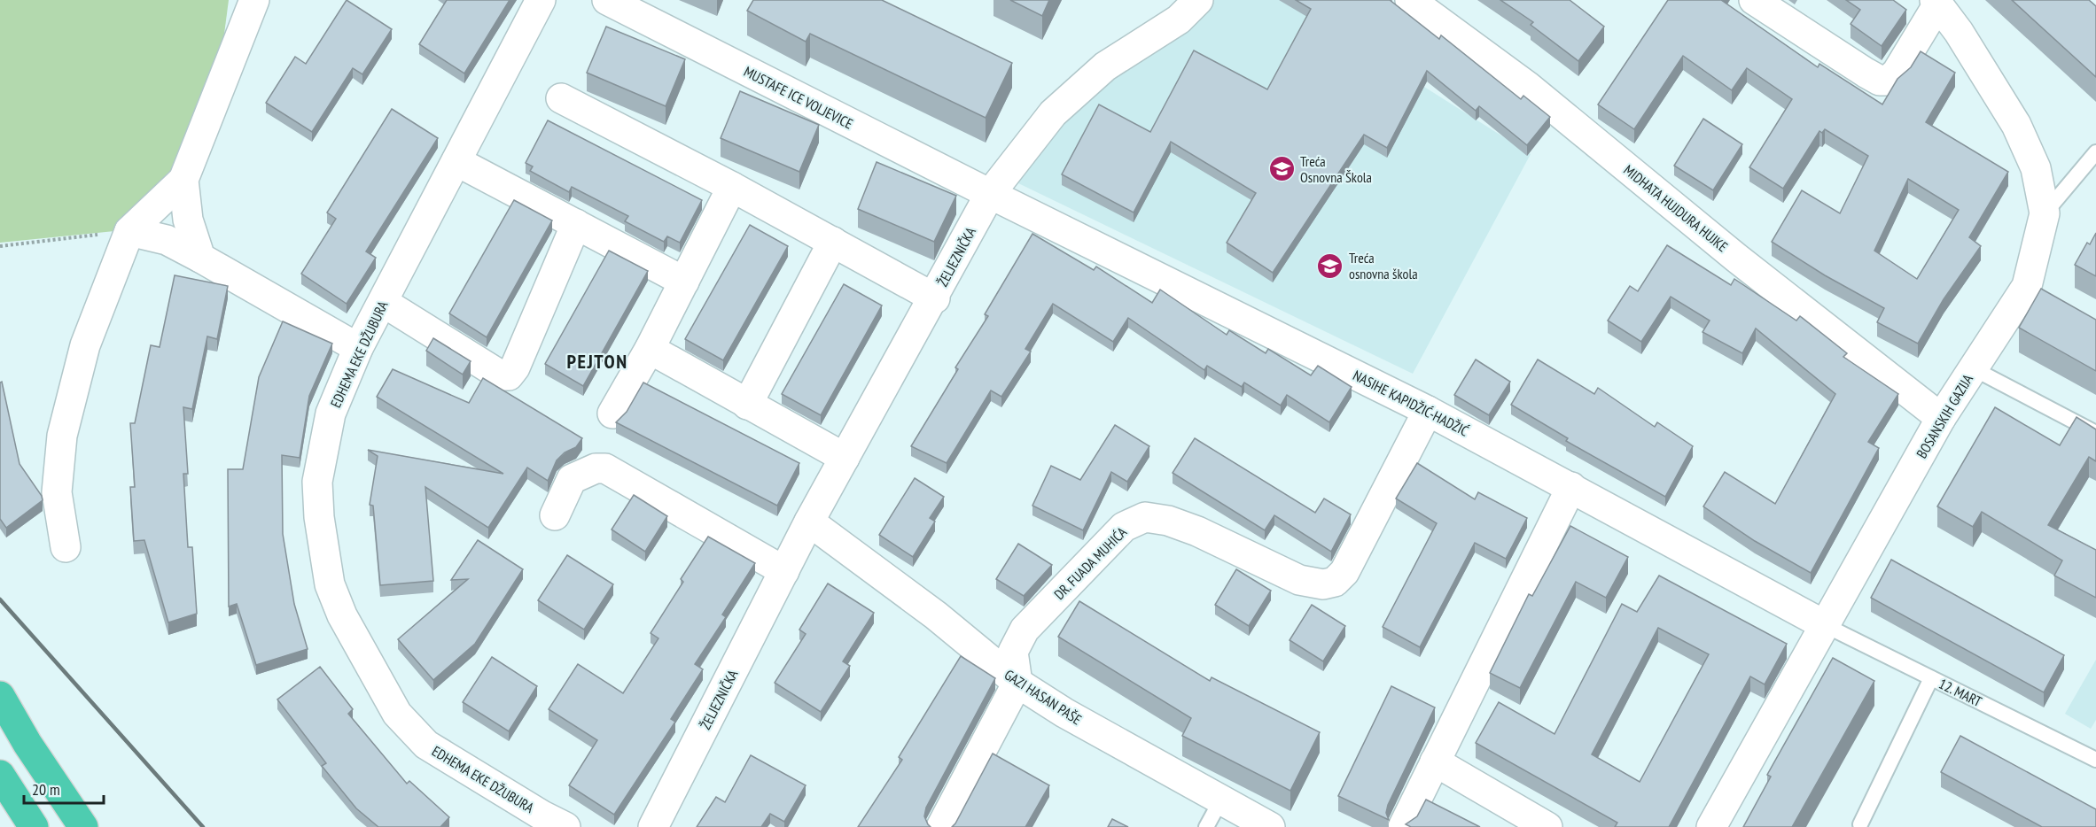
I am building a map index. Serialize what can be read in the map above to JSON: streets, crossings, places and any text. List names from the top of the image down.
{
  "streets": {
    "street": [
      "MUSTAFE ICE VOLJEVICE",
      "MIDHATA HUJDURA HUJKE",
      "ŽELJEZNIČKA",
      "EDHEMA EKE DŽUBURA",
      "NASIHE KAPIDŽIĆ-HADŽIĆ",
      "BOSANSKIH GAZIJA",
      "DR. FUADA MUHIĆA",
      "GAZI HASAN PAŠE"
    ],
    "lane": ["12. MART"]
  },
  "crossings": [
    ["MUSTAFE ICE VOLJEVICE", "ŽELJEZNIČKA"],
    ["MUSTAFE ICE VOLJEVICE", "NASIHE KAPIDŽIĆ-HADŽIĆ"],
    ["MIDHATA HUJDURA HUJKE", "BOSANSKIH GAZIJA"],
    ["ŽELJEZNIČKA", "NASIHE KAPIDŽIĆ-HADŽIĆ"],
    ["ŽELJEZNIČKA", "GAZI HASAN PAŠE"],
    ["NASIHE KAPIDŽIĆ-HADŽIĆ", "BOSANSKIH GAZIJA"],
    ["NASIHE KAPIDŽIĆ-HADŽIĆ", "DR. FUADA MUHIĆA"],
    ["NASIHE KAPIDŽIĆ-HADŽIĆ", "12. MART"],
    ["BOSANSKIH GAZIJA", "12. MART"],
    ["DR. FUADA MUHIĆA", "GAZI HASAN PAŠE"]
  ],
  "districts": ["PEJTON"],
  "places": {
    "school or university": ["Treća Osnovna Škola", "Treća osnovna škola"]
  },
  "scale_bar": "20 m"
}
